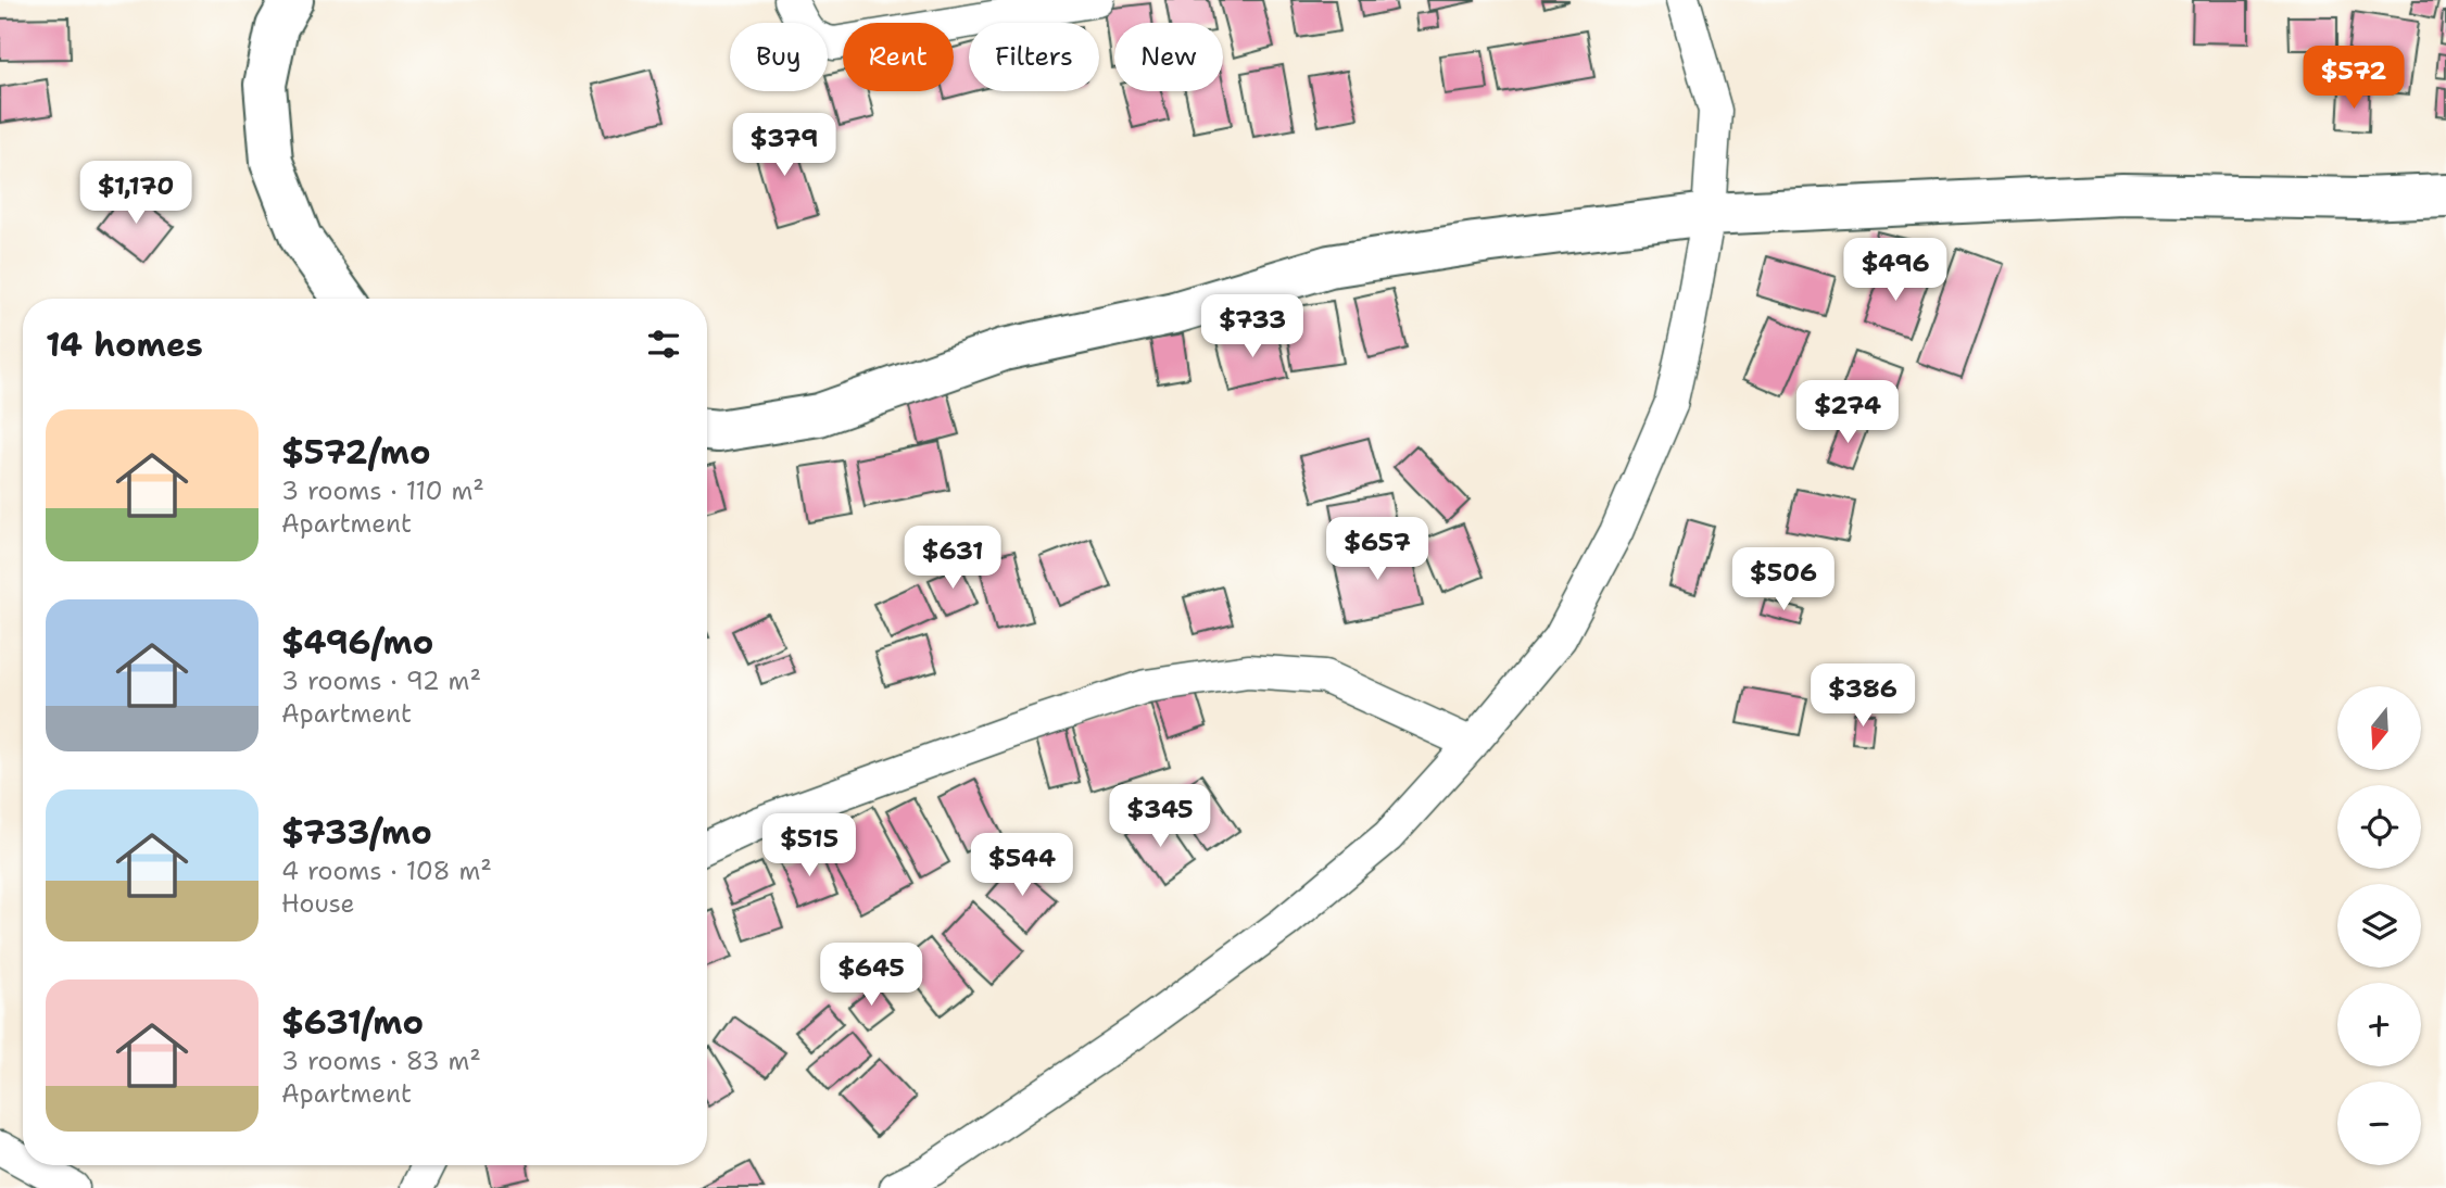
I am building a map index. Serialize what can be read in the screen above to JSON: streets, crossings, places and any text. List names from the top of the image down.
{
  "north": "bottom",
  "page": {
    "chip": [
      "Buy",
      "Rent",
      "Filters",
      "New"
    ],
    "price": [
      "$572",
      "$379",
      "$1,170",
      "$496",
      "$733",
      "$274",
      "$657",
      "$631",
      "$506",
      "$386",
      "$345",
      "$515",
      "$544",
      "$645"
    ],
    "heading": "14 homes",
    "list": [
      {
        "name": "$572/mo",
        "note": "3 rooms · 110 m² · Apartment"
      },
      {
        "name": "$496/mo",
        "note": "3 rooms · 92 m² · Apartment"
      },
      {
        "name": "$733/mo",
        "note": "4 rooms · 108 m² · House"
      },
      {
        "name": "$631/mo",
        "note": "3 rooms · 83 m² · Apartment"
      }
    ],
    "map_buttons": ["+", "−"]
  }
}
